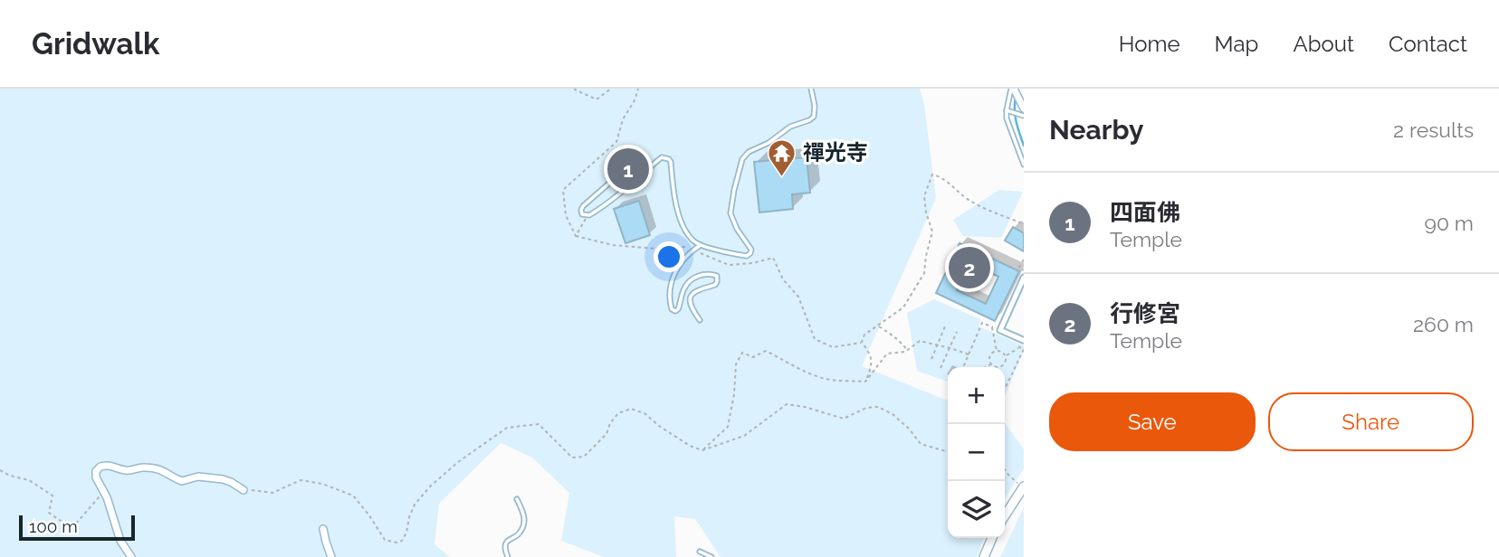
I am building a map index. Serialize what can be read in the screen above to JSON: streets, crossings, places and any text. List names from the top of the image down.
{
  "places": {
    "temple": ["禪光寺"]
  },
  "scale_bar": "100 m",
  "page": {
    "header": "Gridwalk",
    "nav": [
      "Home",
      "Map",
      "About",
      "Contact"
    ],
    "heading": ["Nearby", "2 results"],
    "pins": ["1", "2"],
    "list": [
      {
        "mark": "1",
        "name": "四面佛",
        "note": "Temple",
        "value": "90 m"
      },
      {
        "mark": "2",
        "name": "行修宮",
        "note": "Temple",
        "value": "260 m"
      }
    ],
    "map_buttons": ["+", "−"],
    "buttons": ["Save", "Share"],
    "scale": "100 m"
  }
}
